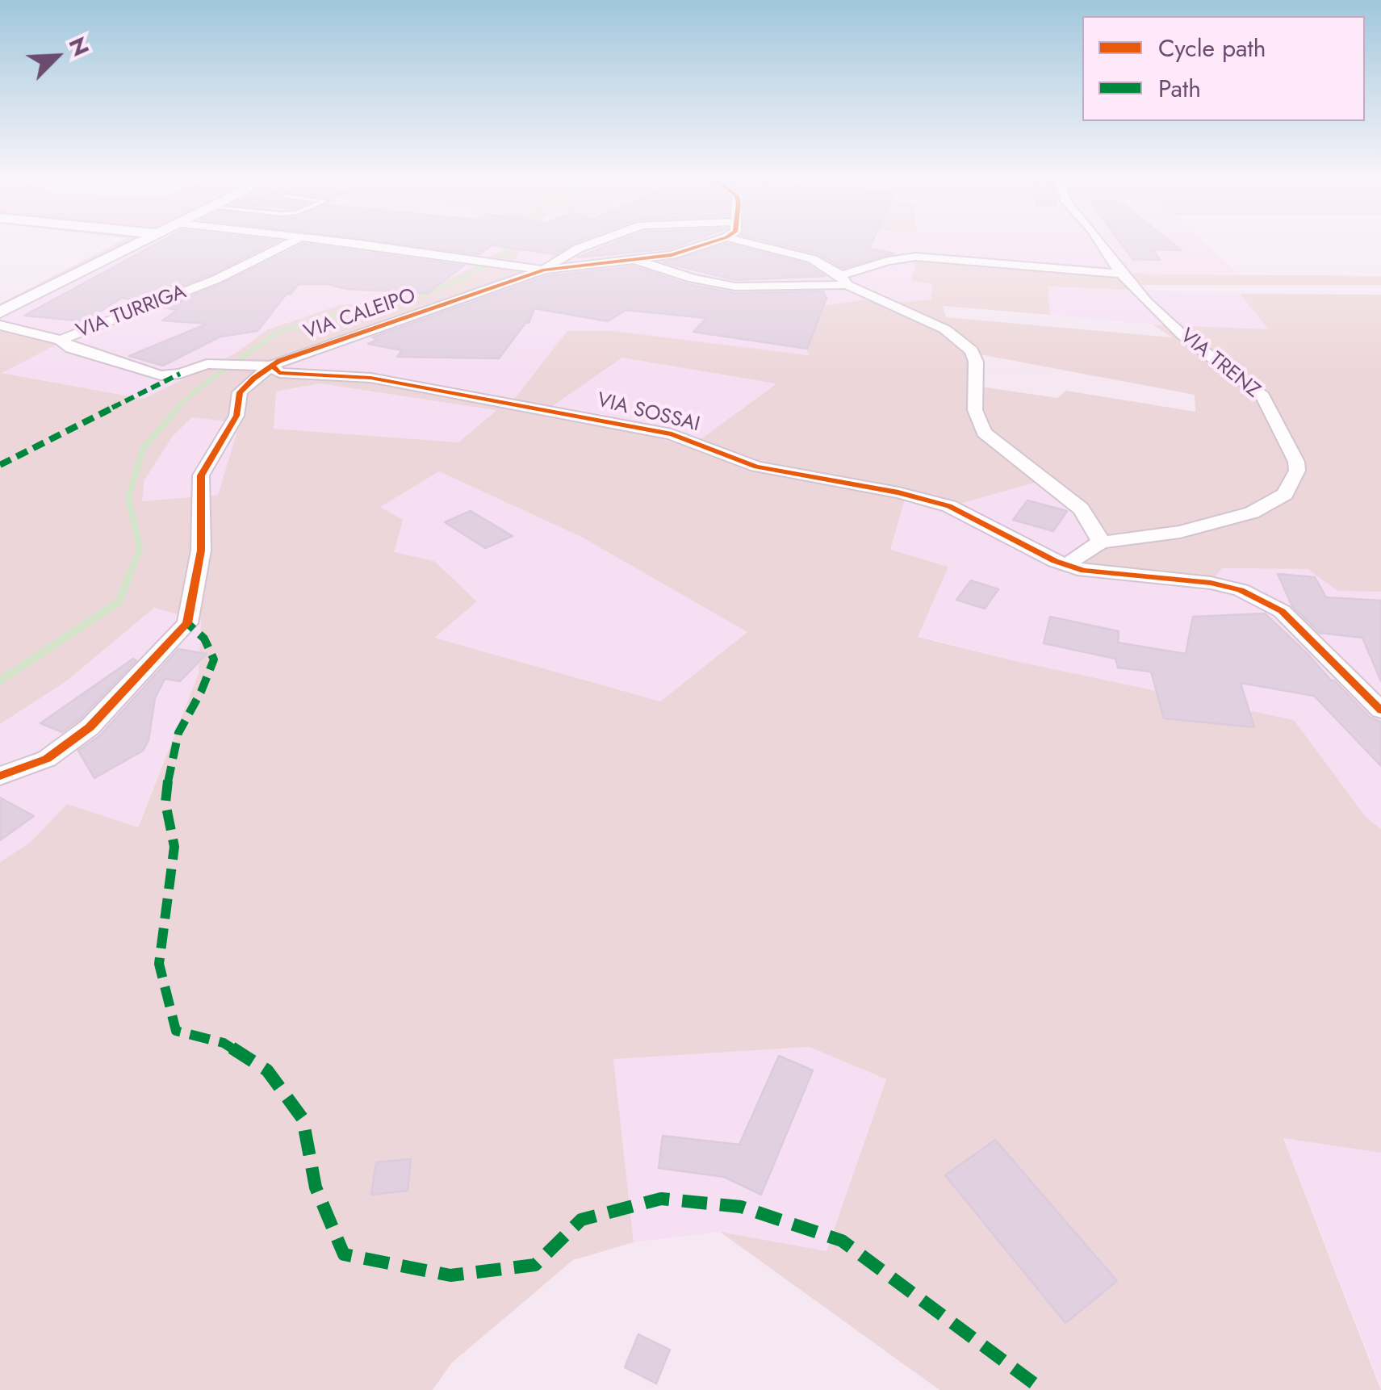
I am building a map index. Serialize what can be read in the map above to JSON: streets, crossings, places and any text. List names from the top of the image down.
{
  "streets": {
    "street": [
      "VIA TURRIGA",
      "VIA CALEIPO",
      "VIA TRENZ",
      "VIA SOSSAI"
    ]
  },
  "crossings": [
    ["VIA TURRIGA", "VIA CALEIPO"],
    ["VIA CALEIPO", "VIA SOSSAI"],
    ["VIA TRENZ", "VIA SOSSAI"]
  ],
  "legend": ["Cycle path", "Path"],
  "north": "top right"
}
